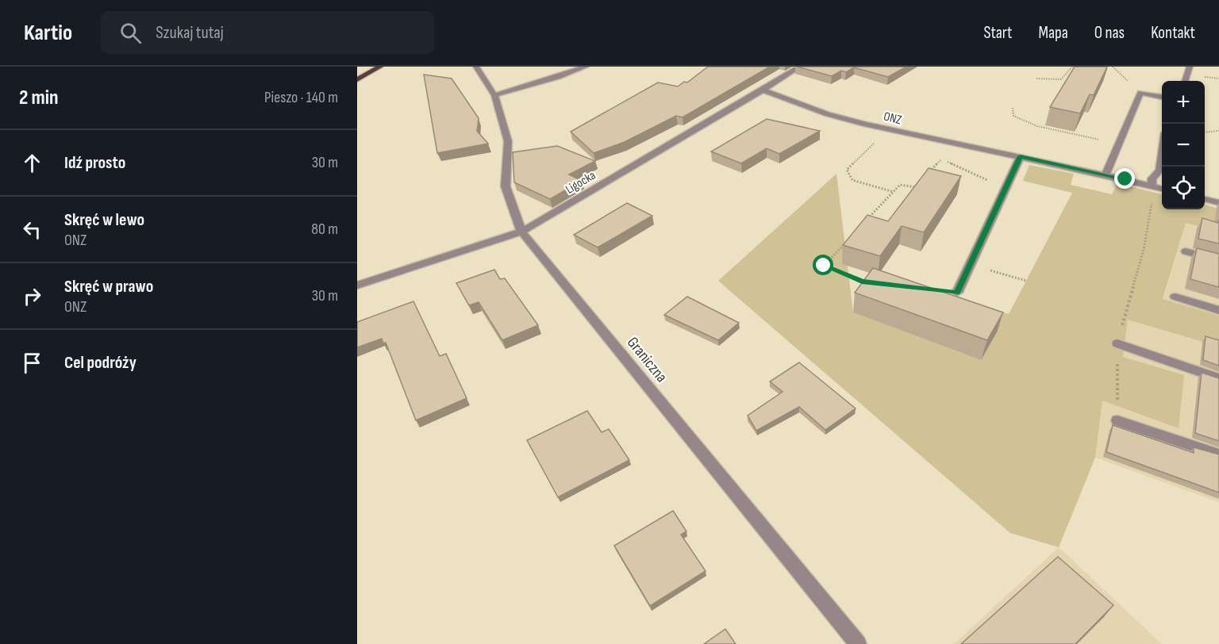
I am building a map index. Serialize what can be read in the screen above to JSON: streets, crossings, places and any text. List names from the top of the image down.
{
  "streets": {
    "street": ["ONZ", "Ligocka", "Graniczna"]
  },
  "crossings": [
    ["ONZ", "Ligocka"],
    ["Ligocka", "Graniczna"]
  ],
  "page": {
    "header": "Kartio",
    "search": "Szukaj tutaj",
    "nav": [
      "Start",
      "Mapa",
      "O nas",
      "Kontakt"
    ],
    "heading": ["2 min", "Pieszo · 140 m"],
    "map_buttons": ["+", "−"],
    "list": [
      ["Idź prosto", "30 m"],
      ["Skręć w lewo", "ONZ", "80 m"],
      ["Skręć w prawo", "ONZ", "30 m"],
      "Cel podróży"
    ]
  }
}
